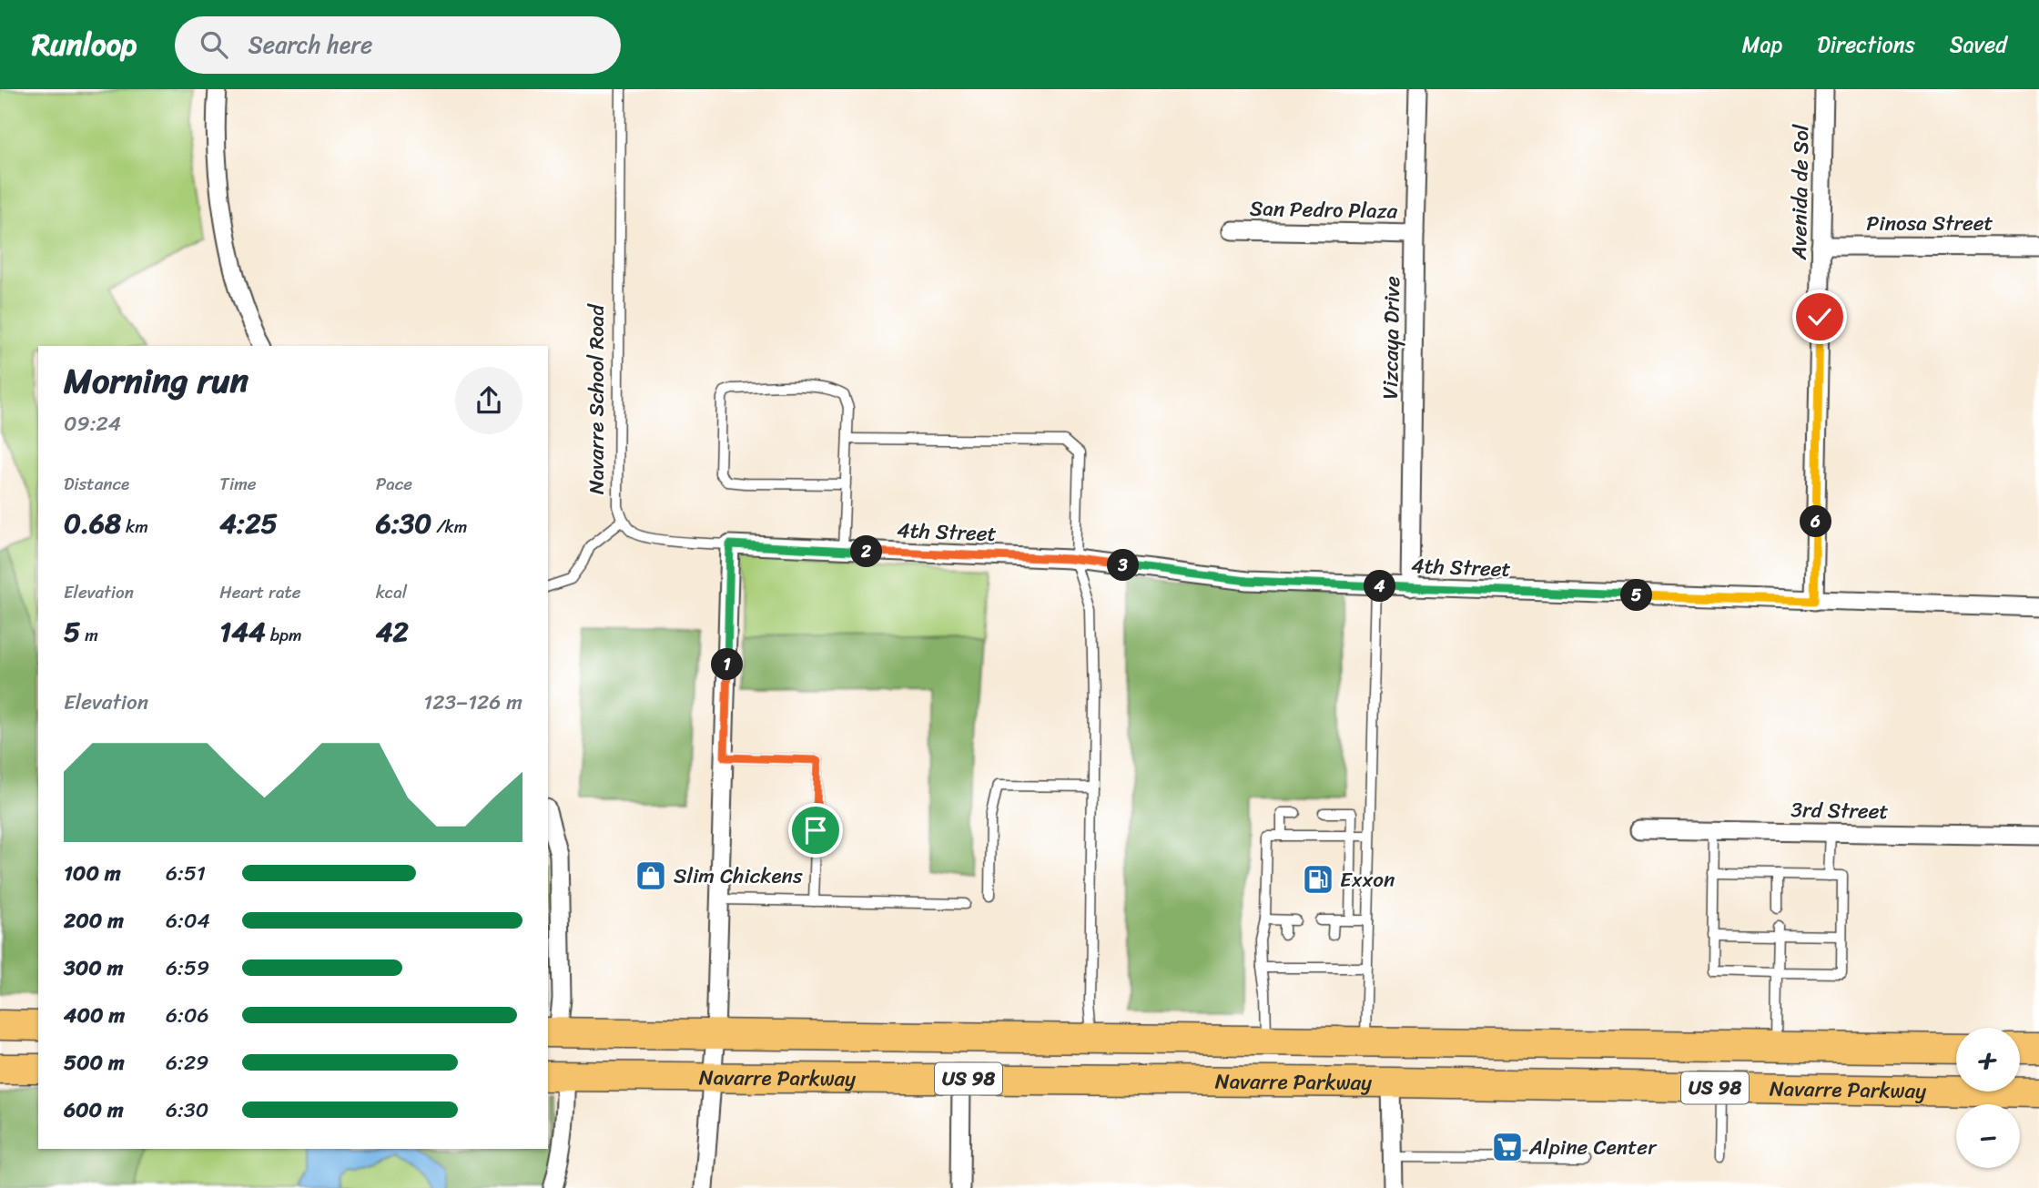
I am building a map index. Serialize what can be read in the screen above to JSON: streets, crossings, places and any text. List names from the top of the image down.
{
  "streets": {
    "highway": ["Navarre Parkway", "US 98"],
    "street": [
      "Avenida de Sol",
      "San Pedro Plaza",
      "Pinosa Street",
      "Vizcaya Drive",
      "4th Street",
      "3rd Street"
    ],
    "lane": ["Navarre School Road"]
  },
  "crossings": [
    ["Avenida de Sol", "Pinosa Street"],
    ["Avenida de Sol", "4th Street"],
    ["San Pedro Plaza", "Vizcaya Drive"],
    ["Vizcaya Drive", "4th Street"],
    ["Navarre School Road", "4th Street"]
  ],
  "places": {
    "shop": ["Slim Chickens"],
    "fuel station": ["Exxon"],
    "supermarket": ["Alpine Center"]
  },
  "page": {
    "header": "Runloop",
    "search": "Search here",
    "nav": ["Map", "Directions", "Saved"],
    "heading": ["Morning run", "09:24"],
    "stats": [
      ["Distance", "0.68 km"],
      ["Time", "4:25"],
      ["Pace", "6:30 /km"],
      ["Elevation", "5 m"],
      ["Heart rate", "144 bpm"],
      ["kcal", "42"]
    ],
    "pins": [
      "6",
      "2",
      "3",
      "4",
      "5",
      "1"
    ],
    "chart": ["Elevation", "123–126 m"],
    "list": [
      {
        "name": "100 m",
        "note": "6:51"
      },
      {
        "name": "200 m",
        "note": "6:04"
      },
      {
        "name": "300 m",
        "note": "6:59"
      },
      {
        "name": "400 m",
        "note": "6:06"
      },
      {
        "name": "500 m",
        "note": "6:29"
      },
      {
        "name": "600 m",
        "note": "6:30"
      }
    ],
    "map_buttons": ["+", "−"]
  }
}
